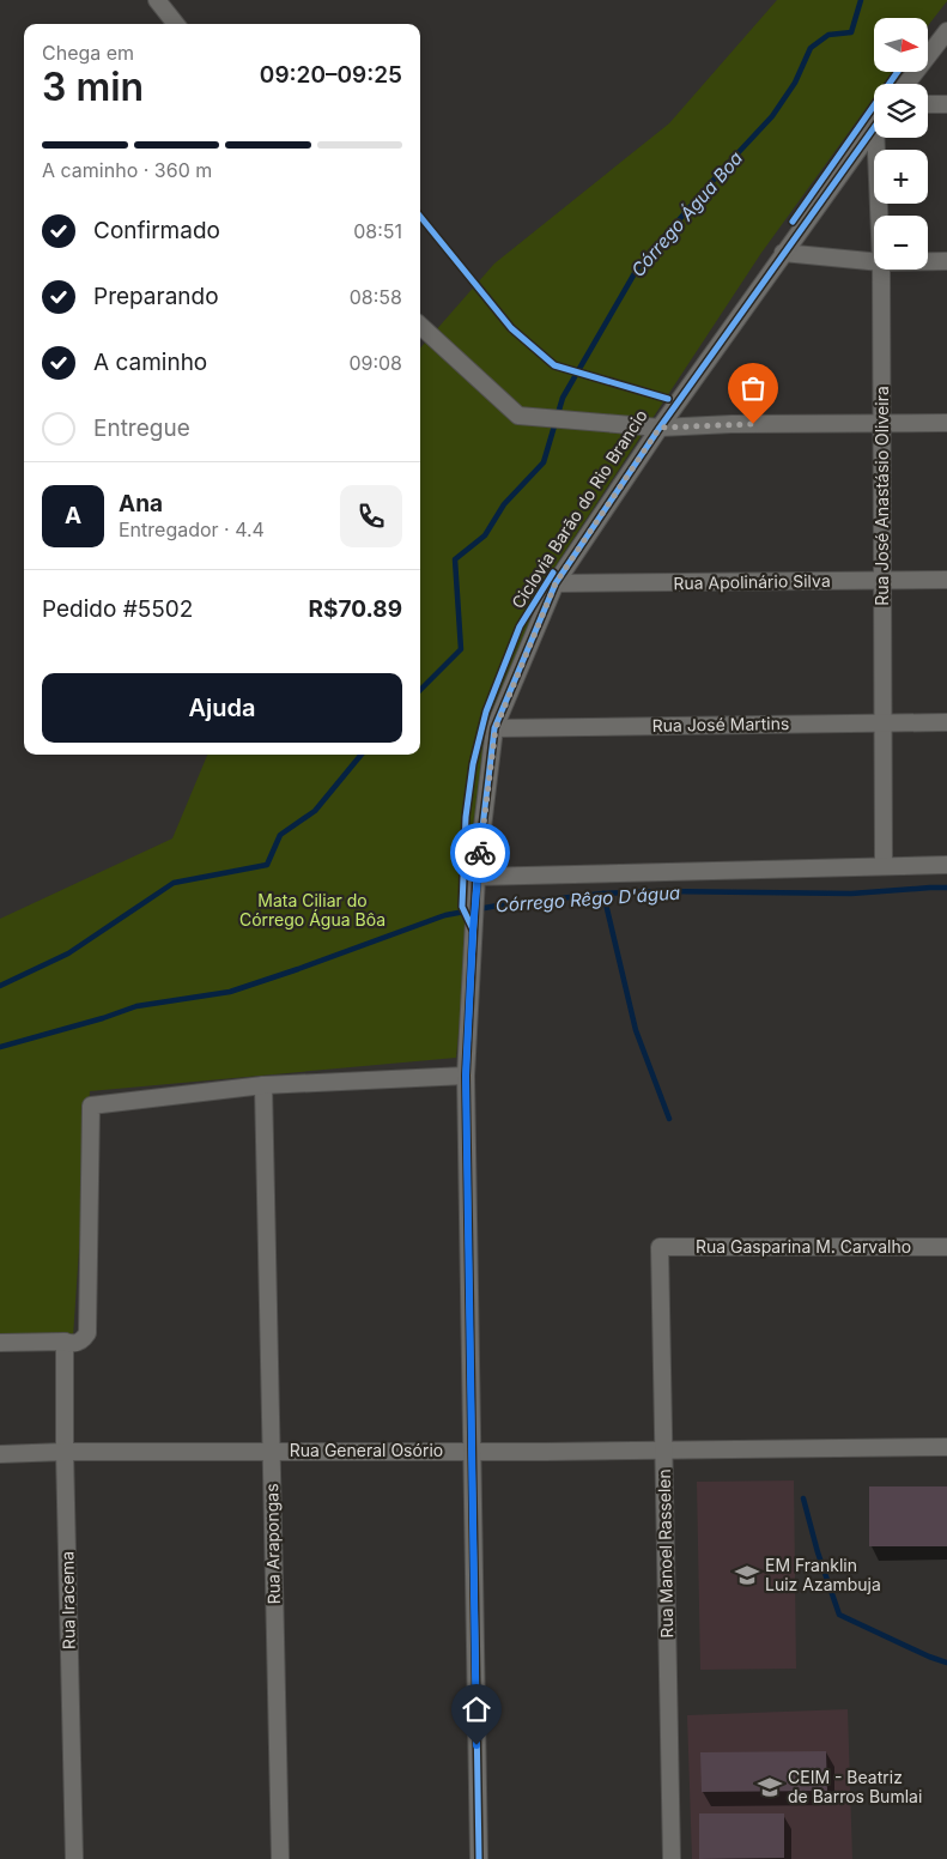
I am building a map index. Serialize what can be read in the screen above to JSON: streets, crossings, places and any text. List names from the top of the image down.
{
  "streets": {
    "street": [
      "Rua José Anastásio Oliveira",
      "Rua Apolinário Silva",
      "Rua José Martins",
      "Rua Gasparina M. Carvalho",
      "Rua General Osório",
      "Rua Arapongas",
      "Rua Manoel Rasselen",
      "Rua Iracema"
    ],
    "cycle path": ["Ciclovia Barão do Rio Brancio"]
  },
  "crossings": [
    ["Rua José Anastásio Oliveira", "Rua Apolinário Silva"],
    ["Rua José Anastásio Oliveira", "Rua José Martins"],
    ["Rua Gasparina M. Carvalho", "Rua Manoel Rasselen"],
    ["Rua General Osório", "Rua Arapongas"],
    ["Rua General Osório", "Rua Manoel Rasselen"],
    ["Rua General Osório", "Rua Iracema"]
  ],
  "water": ["Córrego Água Boa", "Córrego Rêgo D'água"],
  "parks": ["Mata Ciliar do Córrego Água Bôa"],
  "places": {
    "school or university": ["EM Franklin Luiz Azambuja", "CEIM - Beatriz de Barros Bumlai"]
  },
  "north": "right",
  "page": {
    "map_buttons": ["+", "−"],
    "heading": ["3 min", "Chega em", "09:20–09:25"],
    "panel": [
      "Ana",
      "Entregador · 4.4",
      "Pedido #5502",
      "R$70.89"
    ],
    "bar": "A caminho · 360 m",
    "list": [
      ["Confirmado", "08:51"],
      ["Preparando", "08:58"],
      ["A caminho", "09:08"],
      "Entregue"
    ],
    "round": "A",
    "buttons": "Ajuda"
  }
}
